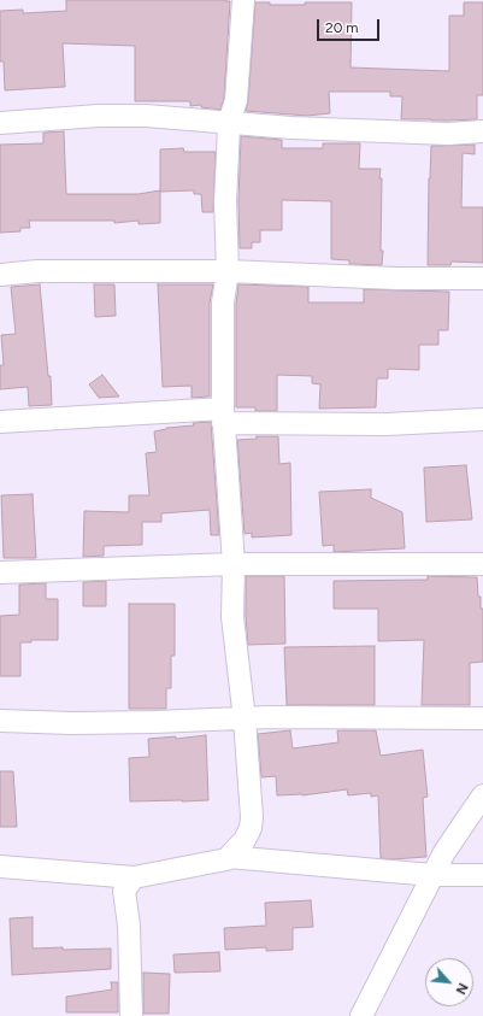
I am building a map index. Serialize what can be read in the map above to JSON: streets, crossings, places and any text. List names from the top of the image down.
{
  "scale_bar": "20 m",
  "north": "bottom right"
}
